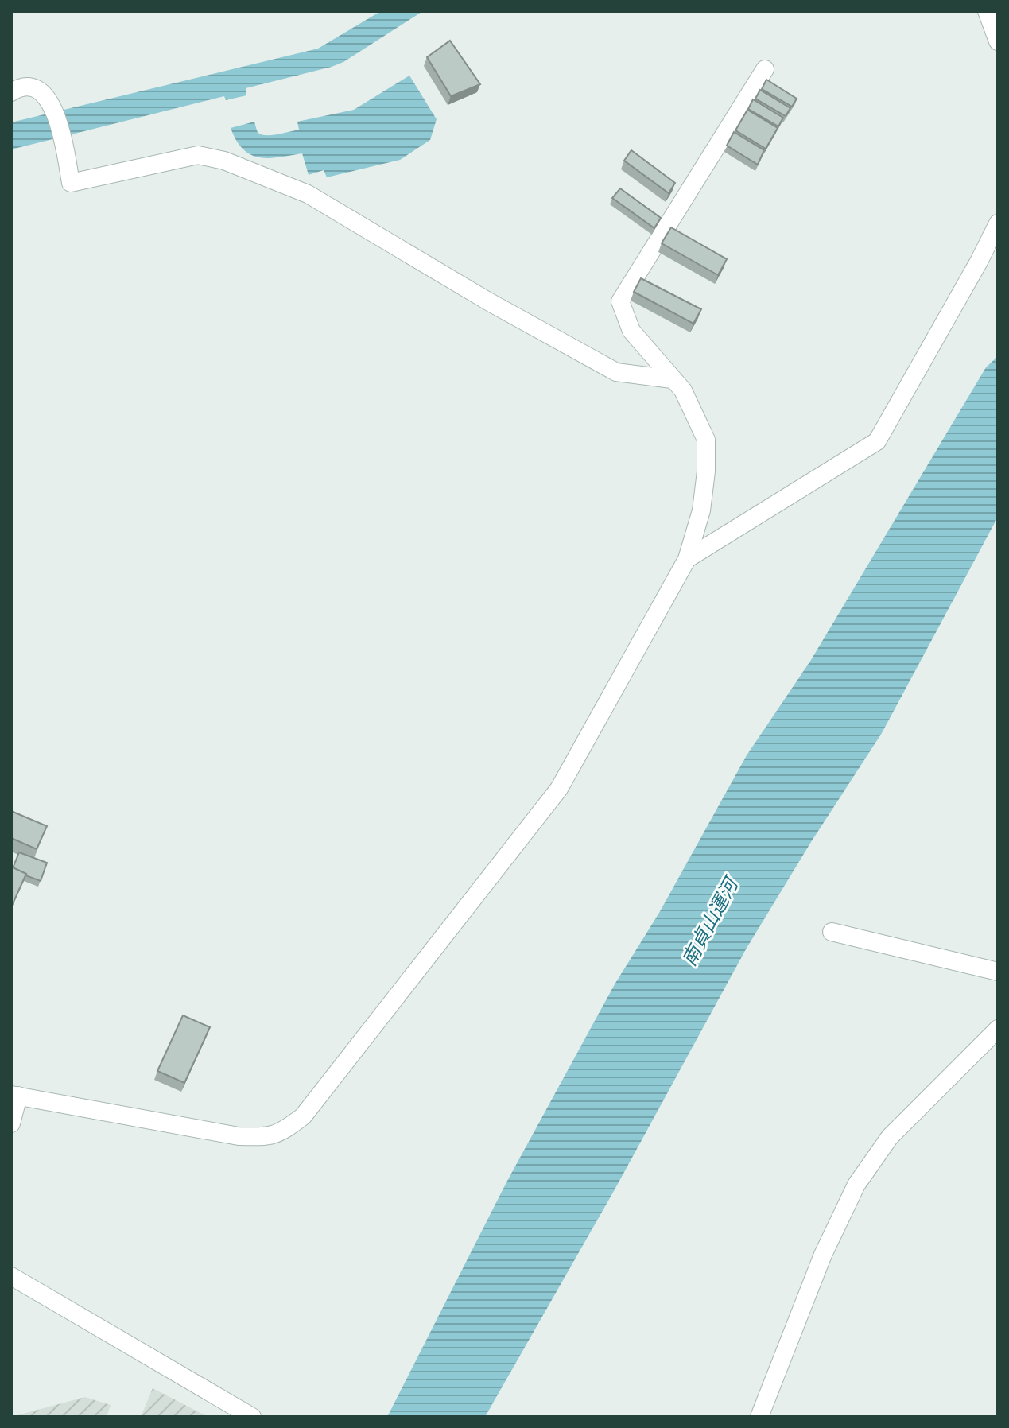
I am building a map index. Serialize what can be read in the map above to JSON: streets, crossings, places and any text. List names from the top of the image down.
{
  "water": ["南貞山運河"]
}
